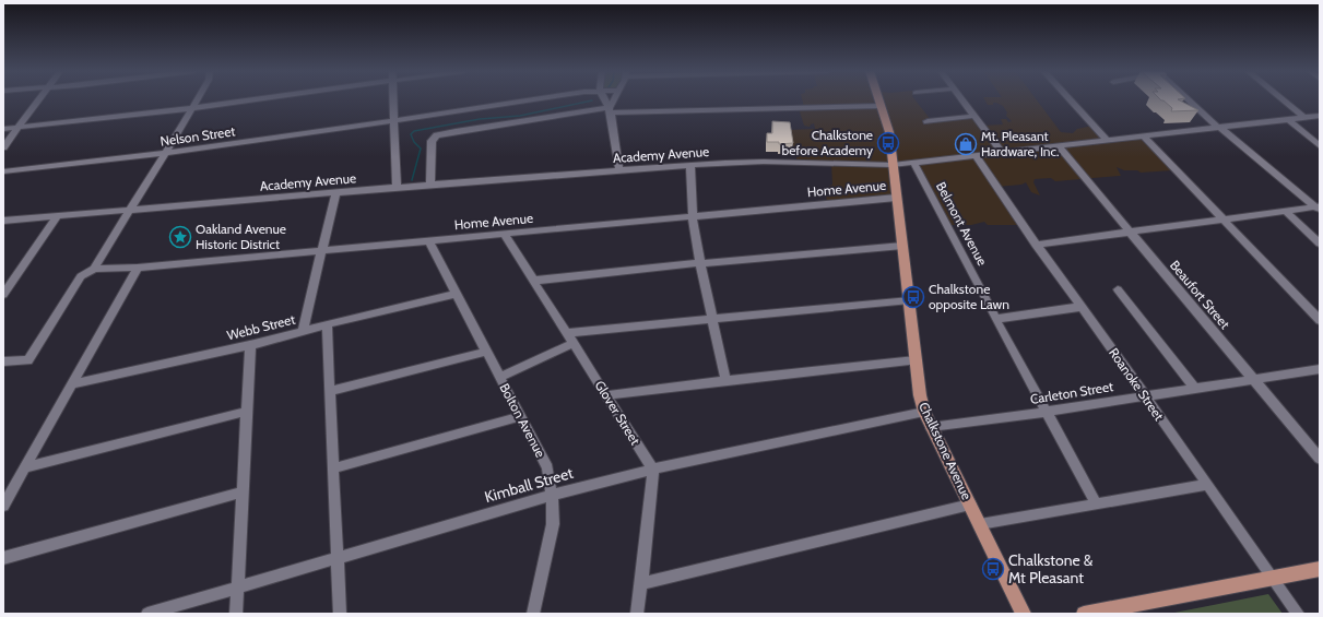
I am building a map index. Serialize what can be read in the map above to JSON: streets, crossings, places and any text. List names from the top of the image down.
{
  "streets": {
    "main road": ["Chalkstone Avenue"],
    "street": [
      "Nelson Street",
      "Academy Avenue",
      "Home Avenue",
      "Belmont Avenue",
      "Beaufort Street",
      "Webb Street",
      "Roanoke Street",
      "Carleton Street",
      "Glover Street",
      "Bolton Avenue",
      "Kimball Street"
    ]
  },
  "crossings": [
    ["Academy Avenue", "Belmont Avenue"],
    ["Academy Avenue", "Beaufort Street"],
    ["Academy Avenue", "Roanoke Street"],
    ["Academy Avenue", "Chalkstone Avenue"],
    ["Home Avenue", "Glover Street"],
    ["Home Avenue", "Bolton Avenue"],
    ["Home Avenue", "Chalkstone Avenue"],
    ["Belmont Avenue", "Carleton Street"],
    ["Beaufort Street", "Carleton Street"],
    ["Webb Street", "Bolton Avenue"],
    ["Roanoke Street", "Carleton Street"],
    ["Carleton Street", "Chalkstone Avenue"],
    ["Glover Street", "Kimball Street"],
    ["Bolton Avenue", "Kimball Street"],
    ["Chalkstone Avenue", "Kimball Street"]
  ],
  "places": {
    "bus stop": ["Chalkstone before Academy", "Chalkstone opposite Lawn", "Chalkstone & Mt Pleasant"],
    "shop": ["Mt. Pleasant Hardware, Inc."],
    "place": ["Oakland Avenue Historic District"]
  }
}
